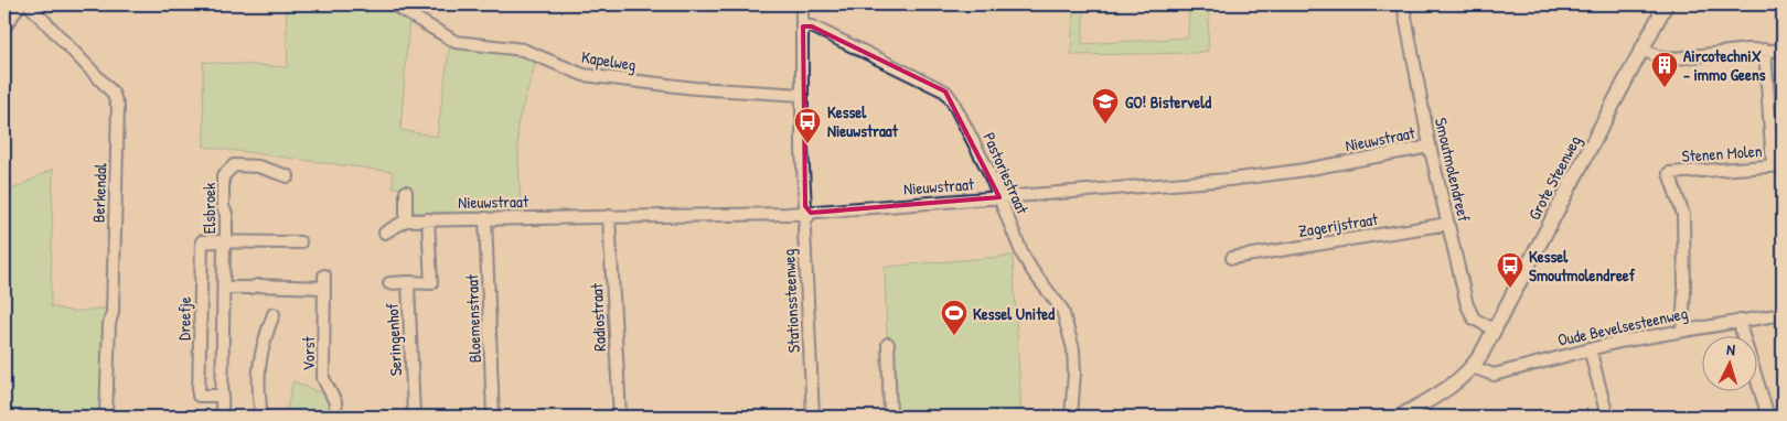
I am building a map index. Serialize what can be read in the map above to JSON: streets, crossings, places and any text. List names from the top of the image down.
{
  "streets": {
    "main road": ["Grote Steenweg"],
    "street": [
      "Kapelweg",
      "Nieuwstraat",
      "Stenen Molen",
      "Smoutmolendreef",
      "Pastoriestraat",
      "Berkendal",
      "Elsbroek",
      "Zagerijstraat",
      "Stationssteenweg",
      "Radiostraat",
      "Dreefje",
      "Bloemenstraat",
      "Oude Bevelsesteenweg",
      "Seringenhof",
      "Vorst"
    ]
  },
  "crossings": [
    ["Nieuwstraat", "Smoutmolendreef"],
    ["Nieuwstraat", "Pastoriestraat"],
    ["Nieuwstraat", "Stationssteenweg"],
    ["Nieuwstraat", "Radiostraat"],
    ["Nieuwstraat", "Bloemenstraat"],
    ["Nieuwstraat", "Seringenhof"],
    ["Stenen Molen", "Oude Bevelsesteenweg"],
    ["Smoutmolendreef", "Grote Steenweg"],
    ["Smoutmolendreef", "Zagerijstraat"],
    ["Grote Steenweg", "Oude Bevelsesteenweg"],
    ["Elsbroek", "Dreefje"]
  ],
  "places": {
    "building": ["AircotechniX - immo Geens"],
    "school or university": ["GO! Bisterveld"],
    "bus stop": ["Kessel Nieuwstraat", "Kessel Smoutmolendreef"],
    "sports": ["Kessel United"]
  },
  "north": "top"
}
